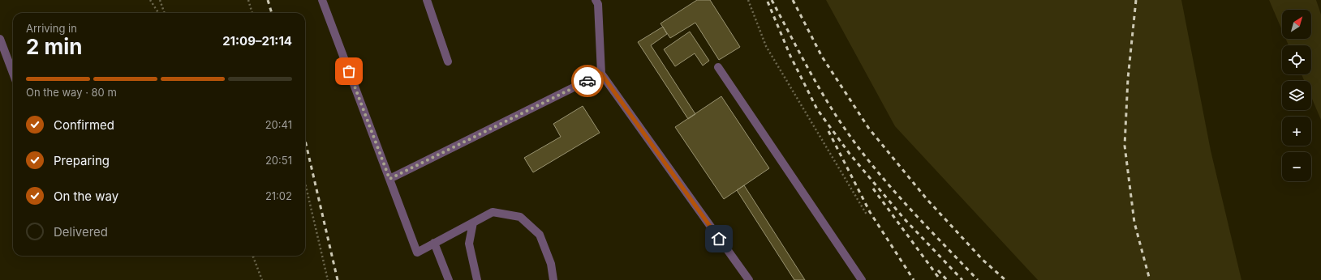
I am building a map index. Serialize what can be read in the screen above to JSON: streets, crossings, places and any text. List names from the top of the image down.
{
  "north": "top right",
  "page": {
    "map_buttons": ["+", "−"],
    "heading": ["2 min", "Arriving in", "21:09–21:14"],
    "bar": "On the way · 80 m",
    "list": [
      ["Confirmed", "20:41"],
      ["Preparing", "20:51"],
      ["On the way", "21:02"],
      "Delivered"
    ]
  }
}
